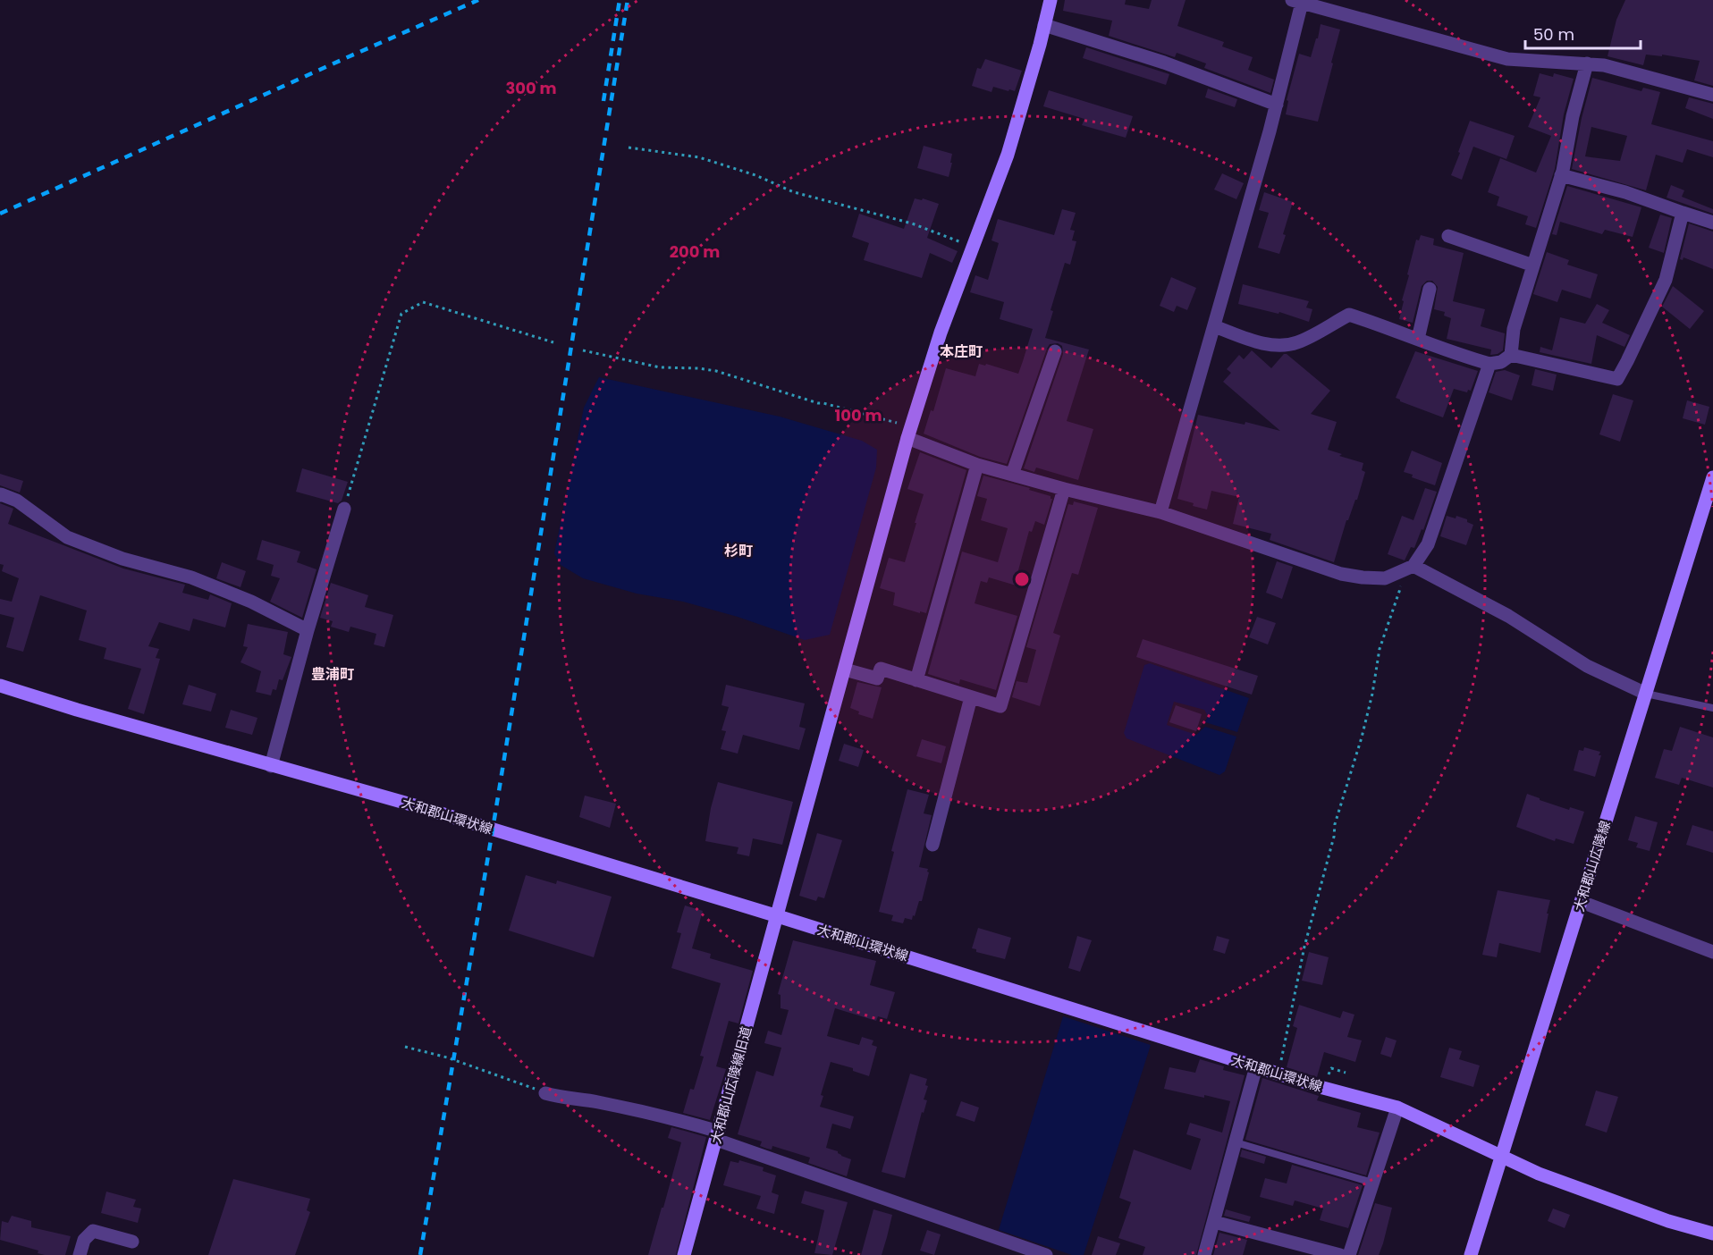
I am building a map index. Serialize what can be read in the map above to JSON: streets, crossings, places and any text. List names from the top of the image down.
{
  "streets": {
    "main road": ["大和郡山環状線", "大和郡山広陵線", "大和郡山広陵線旧道"]
  },
  "crossings": [
    ["大和郡山環状線", "大和郡山広陵線"],
    ["大和郡山環状線", "大和郡山広陵線旧道"]
  ],
  "districts": ["本庄町", "杉町", "豊浦町"],
  "scale_bar": "50 m",
  "rings": ["300 m", "200 m", "100 m"]
}
